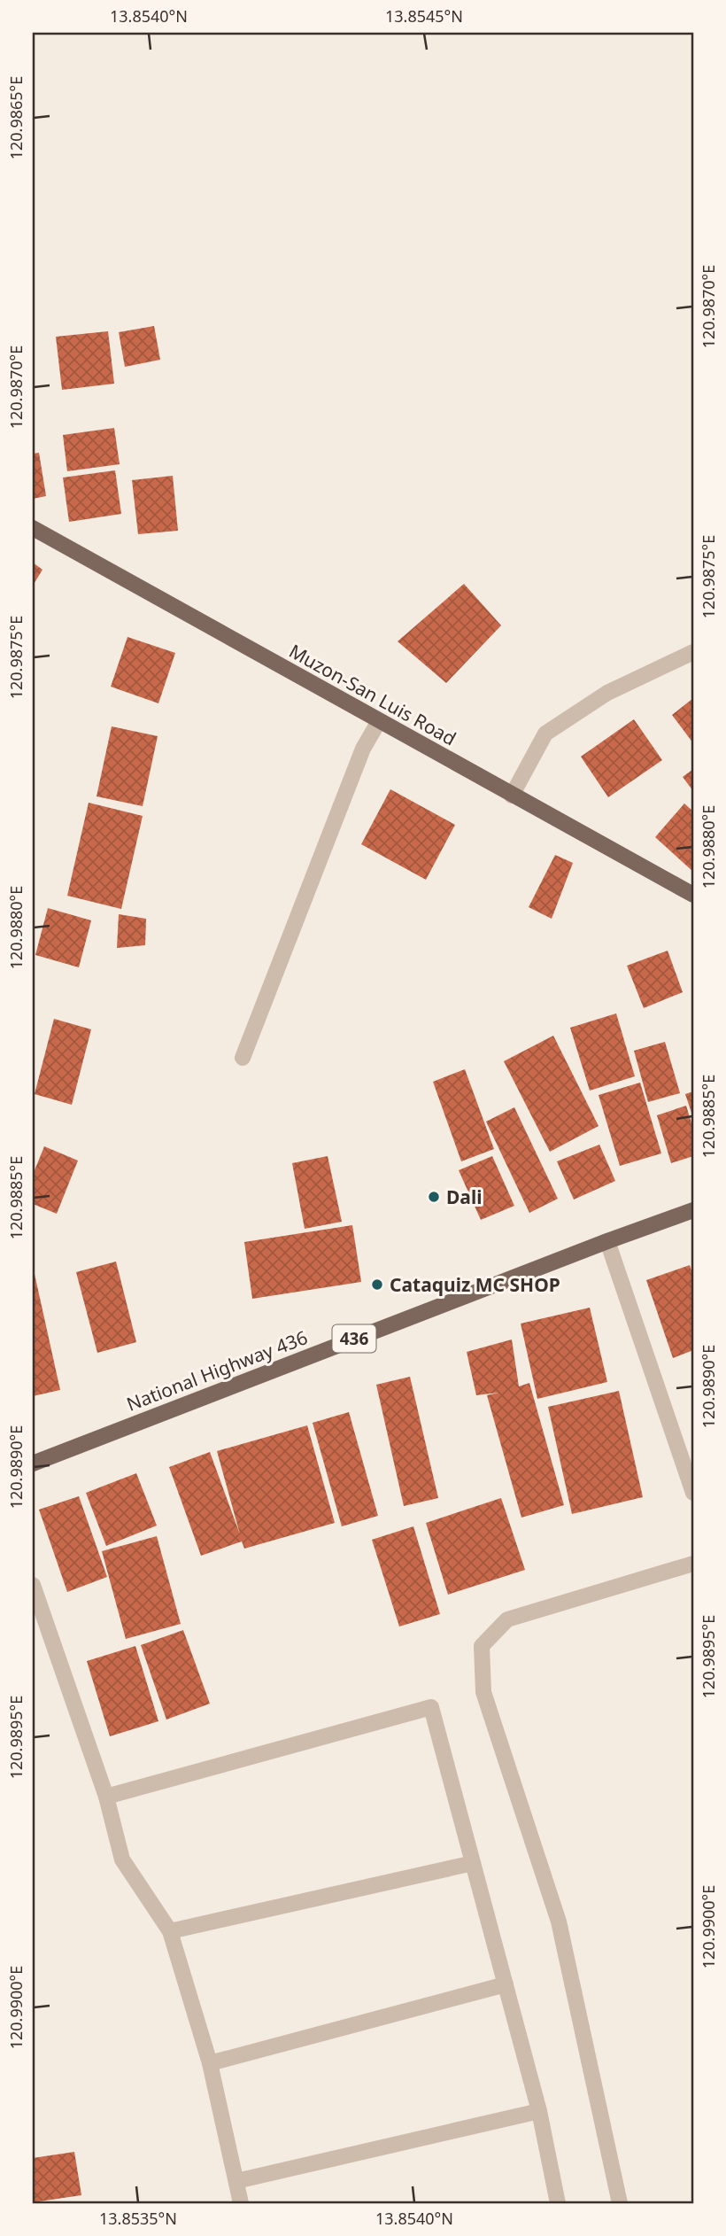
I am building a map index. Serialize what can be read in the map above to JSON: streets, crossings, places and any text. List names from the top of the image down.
{
  "streets": {
    "main road": ["Muzon-San Luis Road", "436", "National Highway 436"]
  },
  "places": ["Dali", "Cataquiz MC SHOP"],
  "coordinates": [
    "13.8540°N",
    "13.8545°N",
    "120.9865°E",
    "120.9870°E",
    "120.9875°E",
    "120.9880°E",
    "120.9885°E",
    "120.9890°E",
    "120.9895°E",
    "120.9900°E",
    "13.8535°N"
  ]
}
